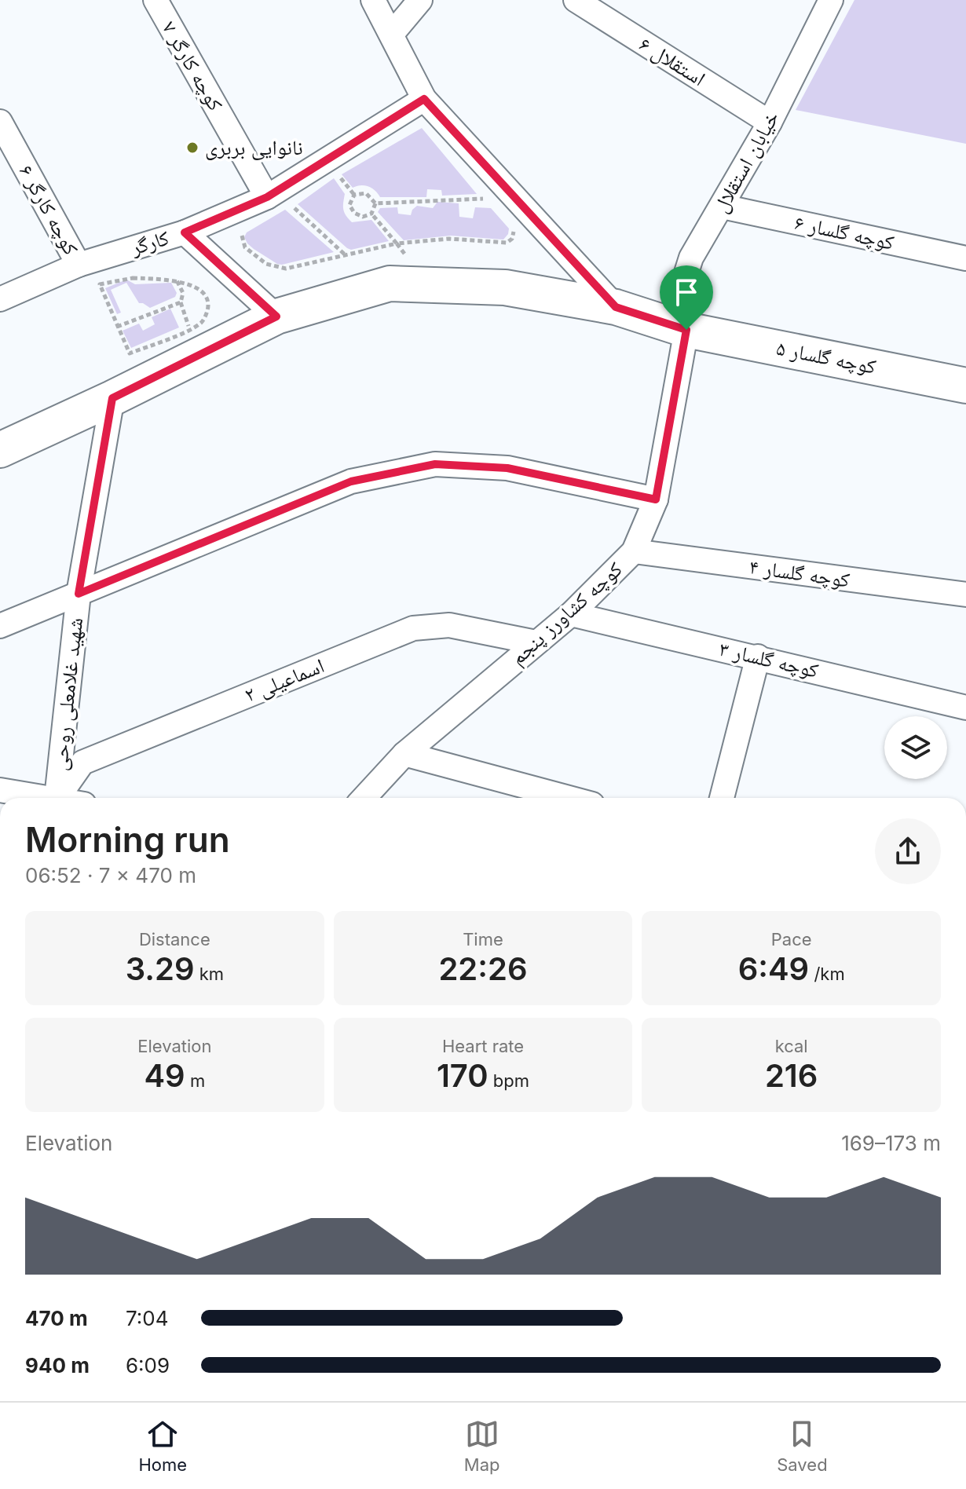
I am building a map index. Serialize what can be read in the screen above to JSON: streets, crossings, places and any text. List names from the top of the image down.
{
  "streets": {
    "street": [
      "استقلال ۶",
      "کوچه کارگر ۷",
      "خیابان استقلال",
      "کوچه کارگر ۶",
      "کوچه گلسار ۶",
      "کارگر",
      "کوچه گلسار ۵",
      "کوچه گلسار ۴",
      "کوچه کشاورز پنجم",
      "کوچه گلسار ۳",
      "اسماعیلی ۲",
      "شهید غلامعلی روحی"
    ]
  },
  "crossings": [
    ["استقلال ۶", "خیابان استقلال"],
    ["کوچه کارگر ۷", "کارگر"],
    ["خیابان استقلال", "کوچه گلسار ۶"],
    ["خیابان استقلال", "کوچه گلسار ۵"],
    ["خیابان استقلال", "کوچه کشاورز پنجم"],
    ["کوچه کارگر ۶", "کارگر"],
    ["کوچه گلسار ۵", "کوچه کشاورز پنجم"],
    ["کوچه گلسار ۵", "شهید غلامعلی روحی"],
    ["کوچه گلسار ۴", "کوچه کشاورز پنجم"],
    ["کوچه کشاورز پنجم", "کوچه گلسار ۳"],
    ["کوچه کشاورز پنجم", "اسماعیلی ۲"]
  ],
  "places": ["نانوایی بربری"],
  "page": {
    "heading": ["Morning run", "06:52 · 7 × 470 m"],
    "stats": [
      ["Distance", "3.29 km"],
      ["Time", "22:26"],
      ["Pace", "6:49 /km"],
      ["Elevation", "49 m"],
      ["Heart rate", "170 bpm"],
      ["kcal", "216"]
    ],
    "chart": ["Elevation", "169–173 m"],
    "list": [
      {
        "name": "470 m",
        "note": "7:04"
      },
      {
        "name": "940 m",
        "note": "6:09"
      }
    ],
    "tabs": ["Home", "Map", "Saved"]
  }
}
